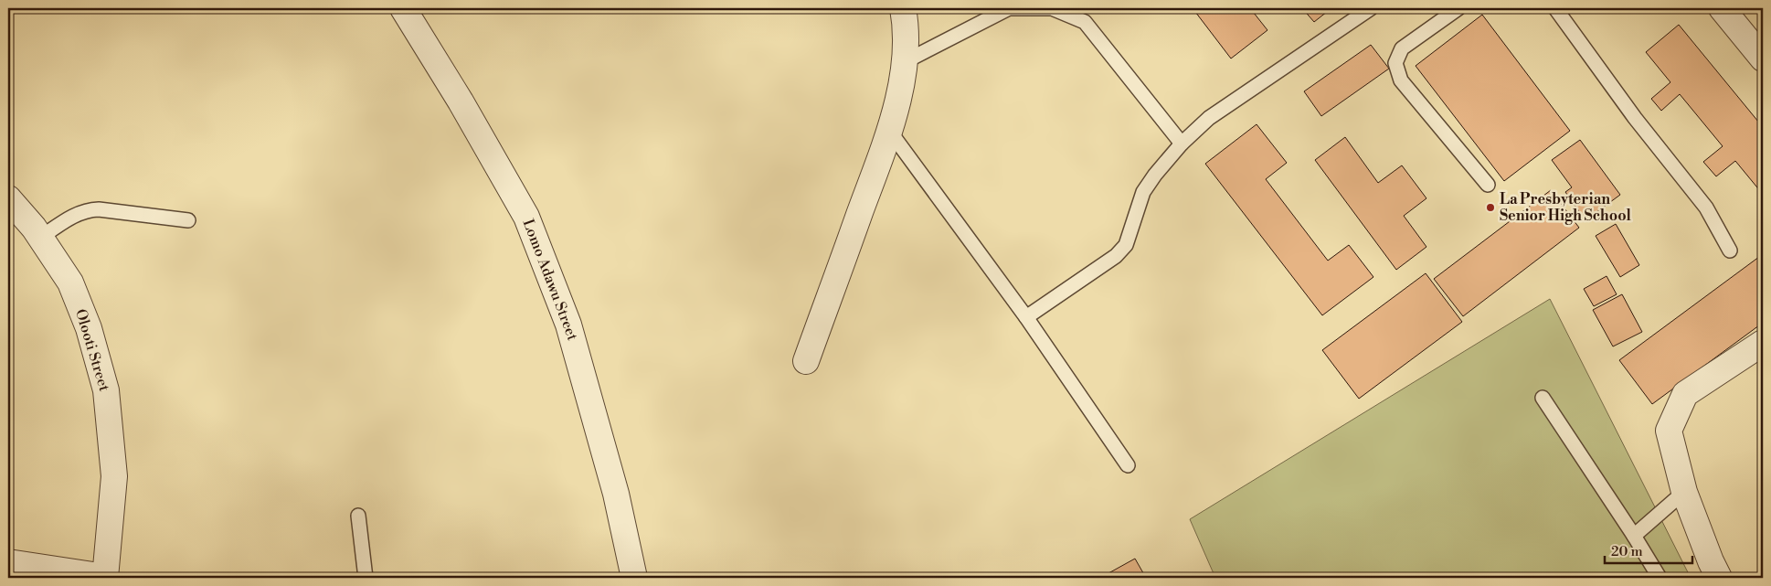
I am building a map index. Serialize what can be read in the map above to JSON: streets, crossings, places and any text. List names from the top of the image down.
{
  "streets": {
    "street": ["Lomo Adawu Street", "Olooti Street"]
  },
  "places": ["La Presbyterian Senior High School"],
  "scale_bar": "20 m"
}
